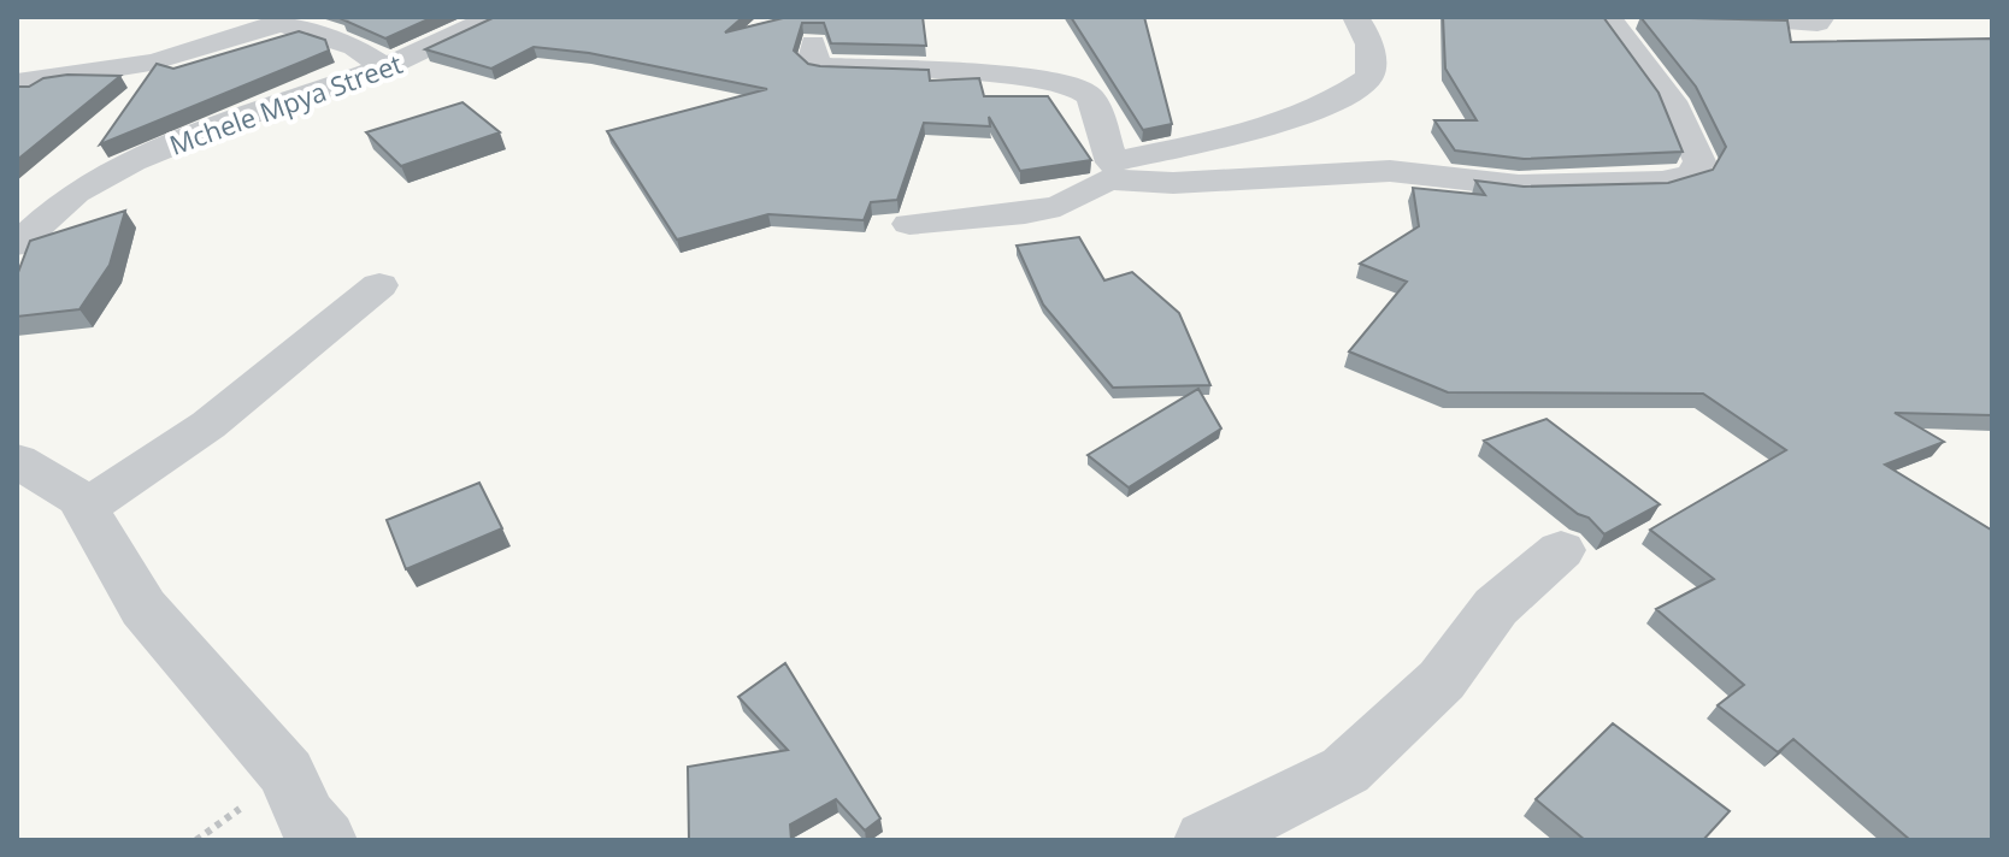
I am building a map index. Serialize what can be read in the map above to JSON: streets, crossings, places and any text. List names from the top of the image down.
{
  "streets": {
    "street": ["Mchele Mpya Street"]
  }
}
